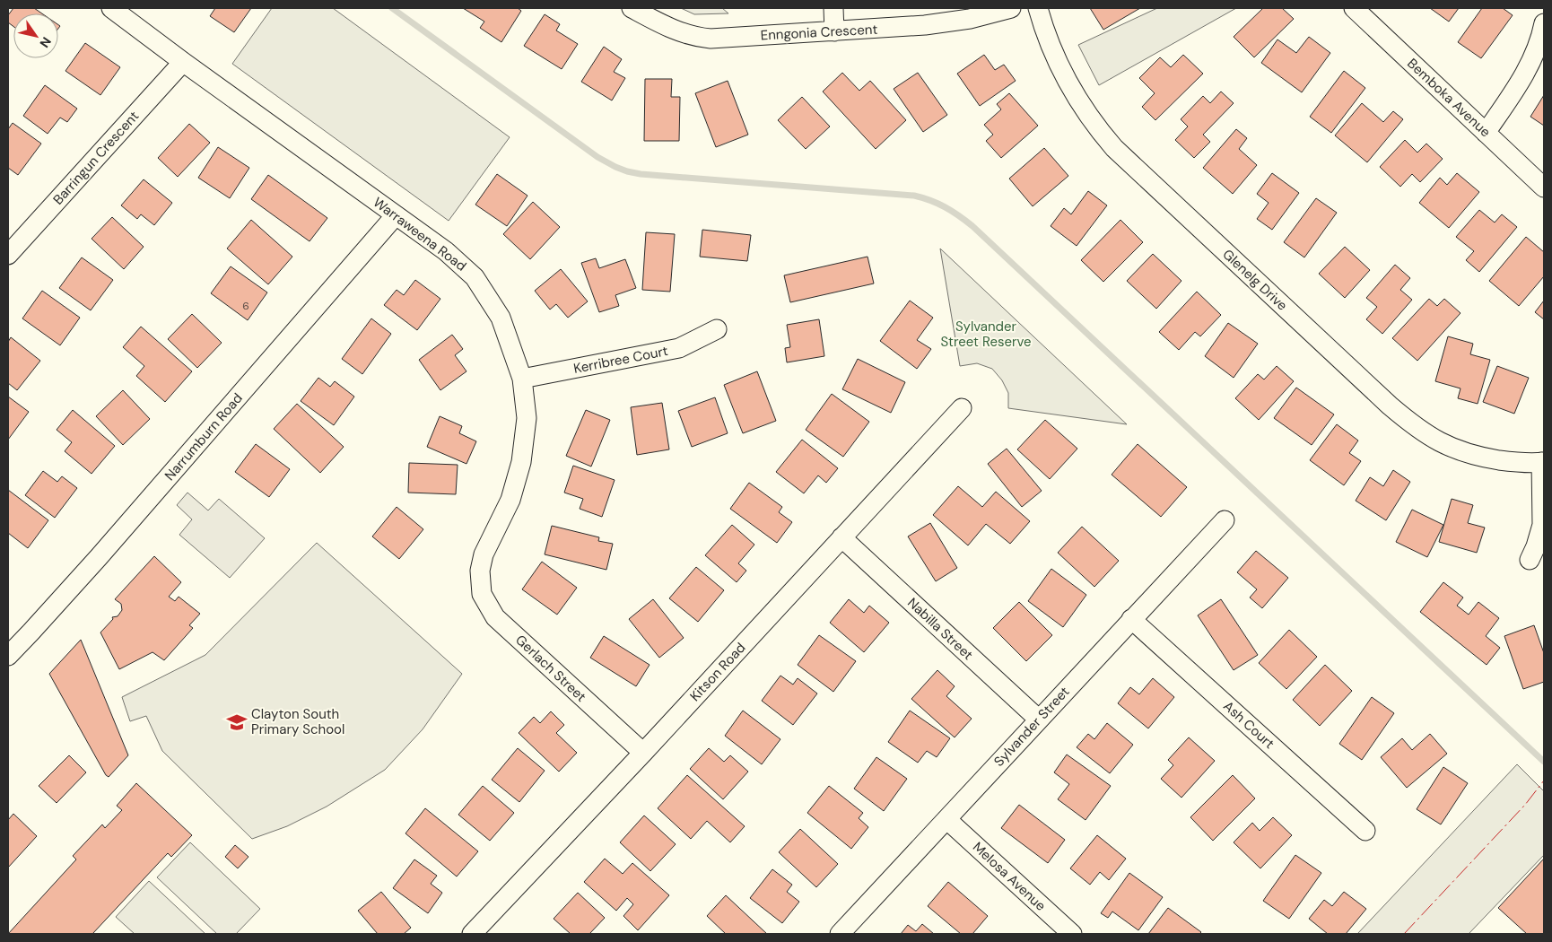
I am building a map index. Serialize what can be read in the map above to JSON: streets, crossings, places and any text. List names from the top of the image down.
{
  "streets": {
    "street": [
      "Enngonia Crescent",
      "Bemboka Avenue",
      "Barringun Crescent",
      "Warraweena Road",
      "Glenelg Drive",
      "Kerribree Court",
      "Narrumburn Road",
      "Nabilla Street",
      "Gerlach Street",
      "Kitson Road",
      "Ash Court",
      "Sylvander Street",
      "Melosa Avenue"
    ]
  },
  "crossings": [
    ["Barringun Crescent", "Warraweena Road"],
    ["Warraweena Road", "Kerribree Court"],
    ["Warraweena Road", "Narrumburn Road"],
    ["Warraweena Road", "Gerlach Street"],
    ["Nabilla Street", "Kitson Road"],
    ["Nabilla Street", "Sylvander Street"],
    ["Gerlach Street", "Kitson Road"],
    ["Ash Court", "Sylvander Street"],
    ["Sylvander Street", "Melosa Avenue"]
  ],
  "parks": ["Sylvander Street Reserve"],
  "places": {
    "school or university": ["Clayton South Primary School"]
  },
  "house_numbers": ["6"],
  "north": "bottom right"
}
